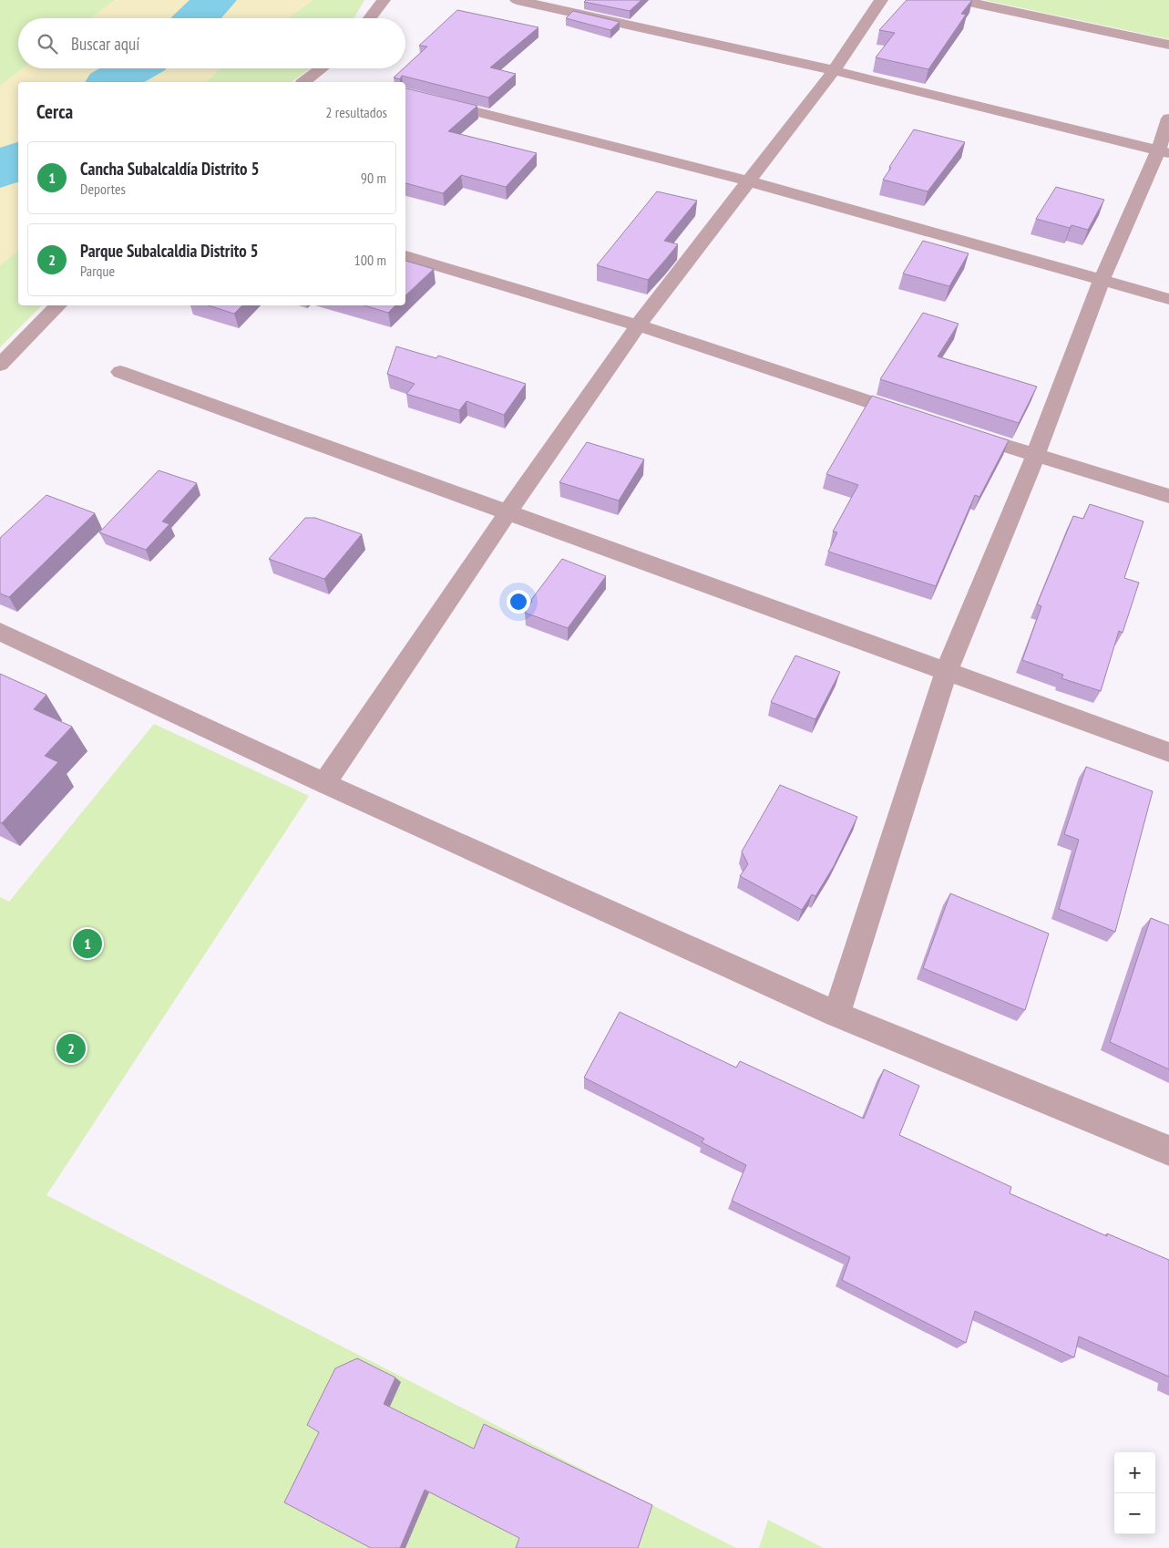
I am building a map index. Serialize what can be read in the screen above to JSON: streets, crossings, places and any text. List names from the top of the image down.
{
  "page": {
    "search": "Buscar aquí",
    "heading": ["Cerca", "2 resultados"],
    "list": [
      {
        "mark": "1",
        "name": "Cancha Subalcaldía Distrito 5",
        "note": "Deportes",
        "value": "90 m"
      },
      {
        "mark": "2",
        "name": "Parque Subalcaldia Distrito 5",
        "note": "Parque",
        "value": "100 m"
      }
    ],
    "pins": ["1", "2"],
    "map_buttons": ["+", "−"]
  }
}
